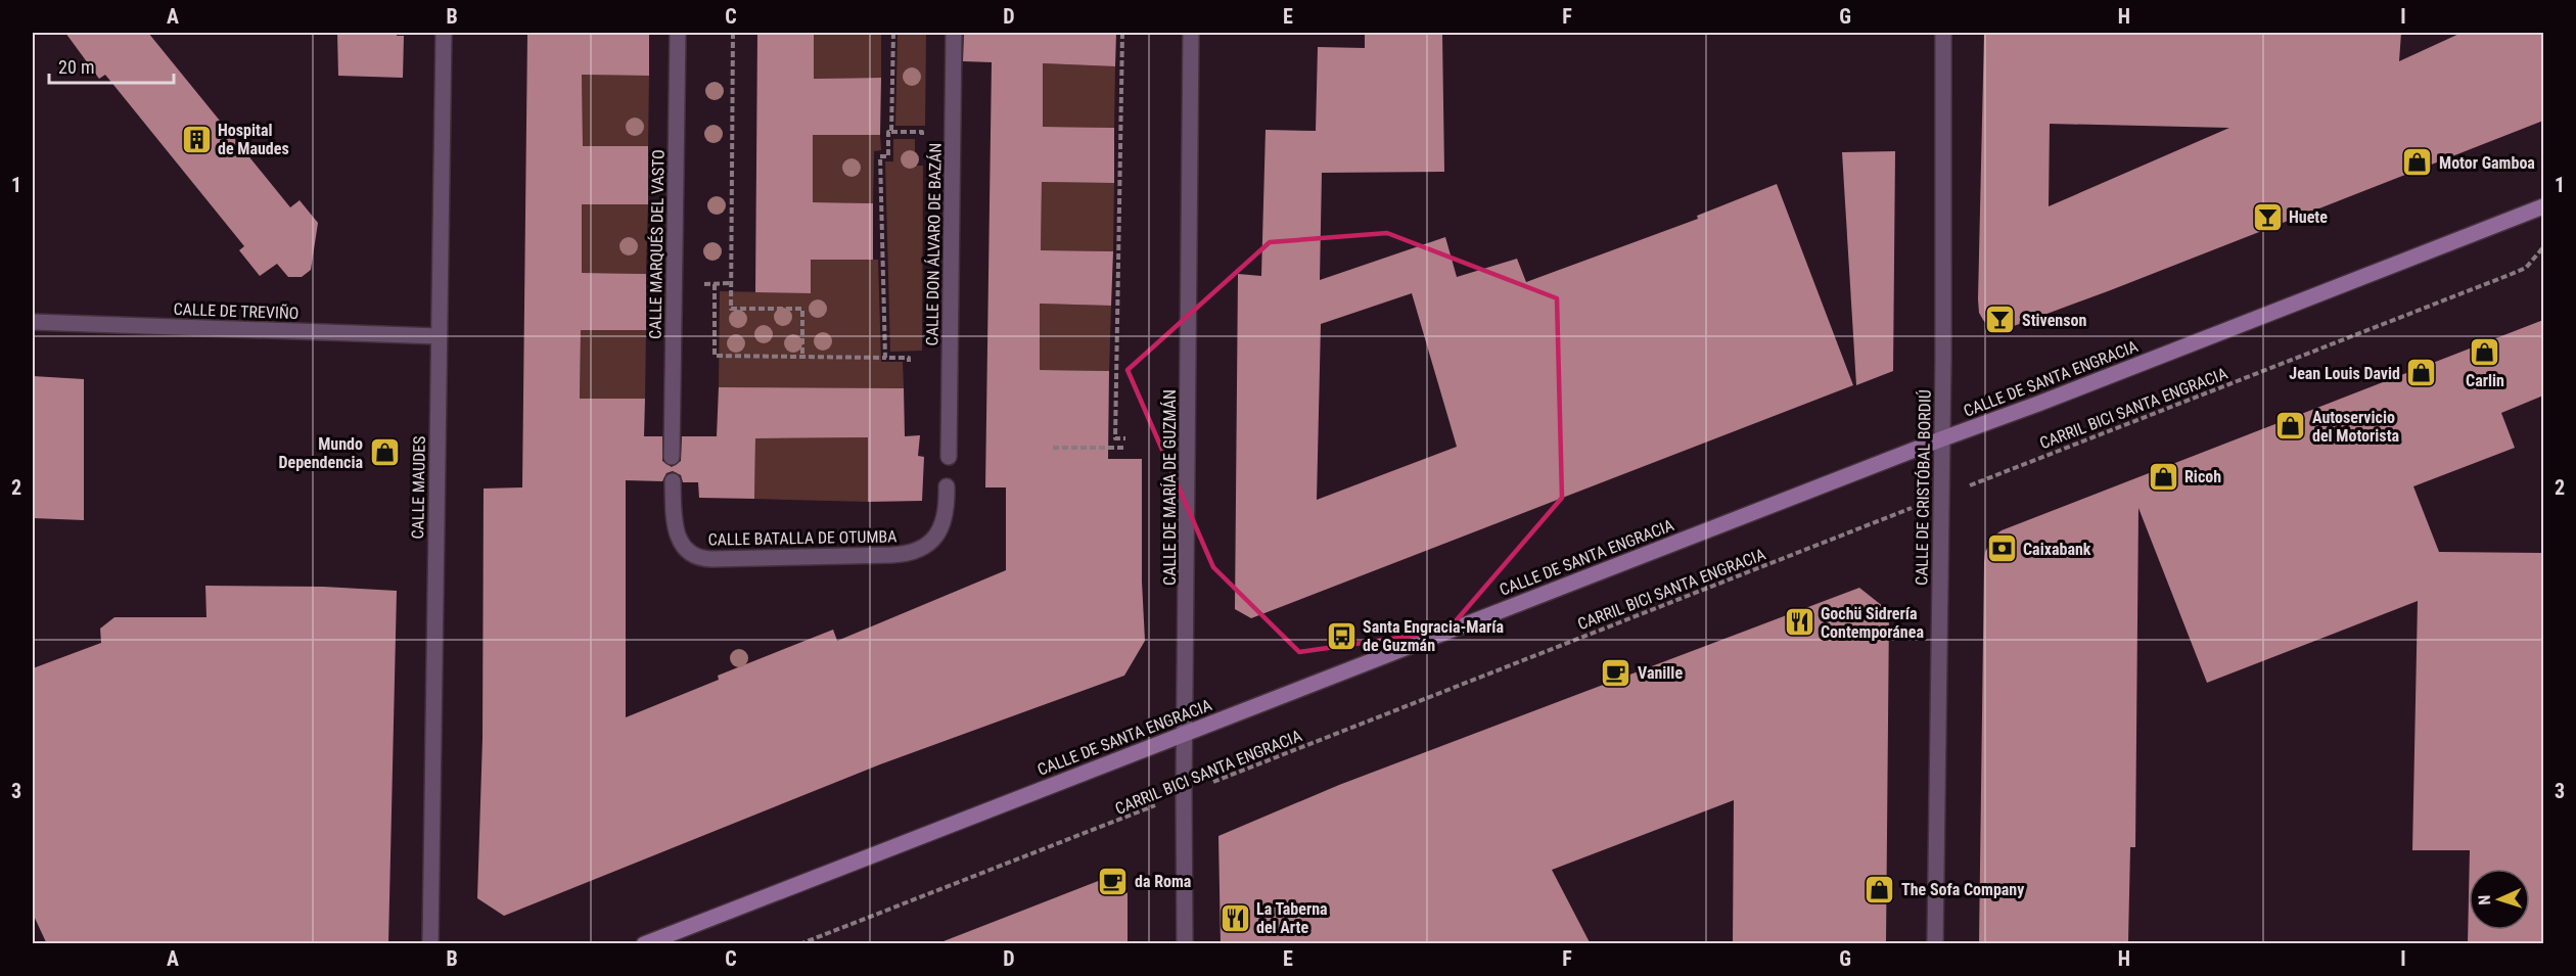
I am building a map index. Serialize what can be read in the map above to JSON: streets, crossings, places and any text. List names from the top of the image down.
{
  "streets": {
    "main road": ["CALLE DE SANTA ENGRACIA"],
    "street": [
      "CALLE MARQUÉS DEL VASTO",
      "CALLE DON ÁLVARO DE BAZÁN",
      "CALLE DE TREVIÑO",
      "CALLE MAUDES",
      "CALLE DE MARÍA DE GUZMÁN",
      "CALLE DE CRISTÓBAL BORDIÚ",
      "CALLE BATALLA DE OTUMBA"
    ],
    "path": ["CARRIL BICI SANTA ENGRACIA"]
  },
  "crossings": [
    ["CALLE DE TREVIÑO", "CALLE MAUDES"],
    ["CALLE DE SANTA ENGRACIA", "CALLE DE MARÍA DE GUZMÁN"],
    ["CALLE DE SANTA ENGRACIA", "CALLE DE CRISTÓBAL BORDIÚ"],
    ["CARRIL BICI SANTA ENGRACIA", "CALLE DE MARÍA DE GUZMÁN"],
    ["CARRIL BICI SANTA ENGRACIA", "CALLE DE CRISTÓBAL BORDIÚ"]
  ],
  "places": {
    "building": ["Hospital de Maudes"],
    "shop": [
      "Motor Gamboa",
      "Carlin",
      "Jean Louis David",
      "Autoservicio del Motorista",
      "Mundo Dependencia",
      "Ricoh",
      "The Sofa Company"
    ],
    "bar": ["Huete", "Stivenson"],
    "bank": ["Caixabank"],
    "restaurant": ["Gochü Sidrería Contemporánea", "La Taberna del Arte"],
    "bus stop": ["Santa Engracia-María de Guzmán"],
    "cafe": ["Vanille", "da Roma"]
  },
  "scale_bar": "20 m",
  "north": "left",
  "grid": {
    "columns": [
      "A",
      "B",
      "C",
      "D",
      "E",
      "F",
      "G",
      "H",
      "I"
    ],
    "rows": ["1", "2", "3"]
  }
}
